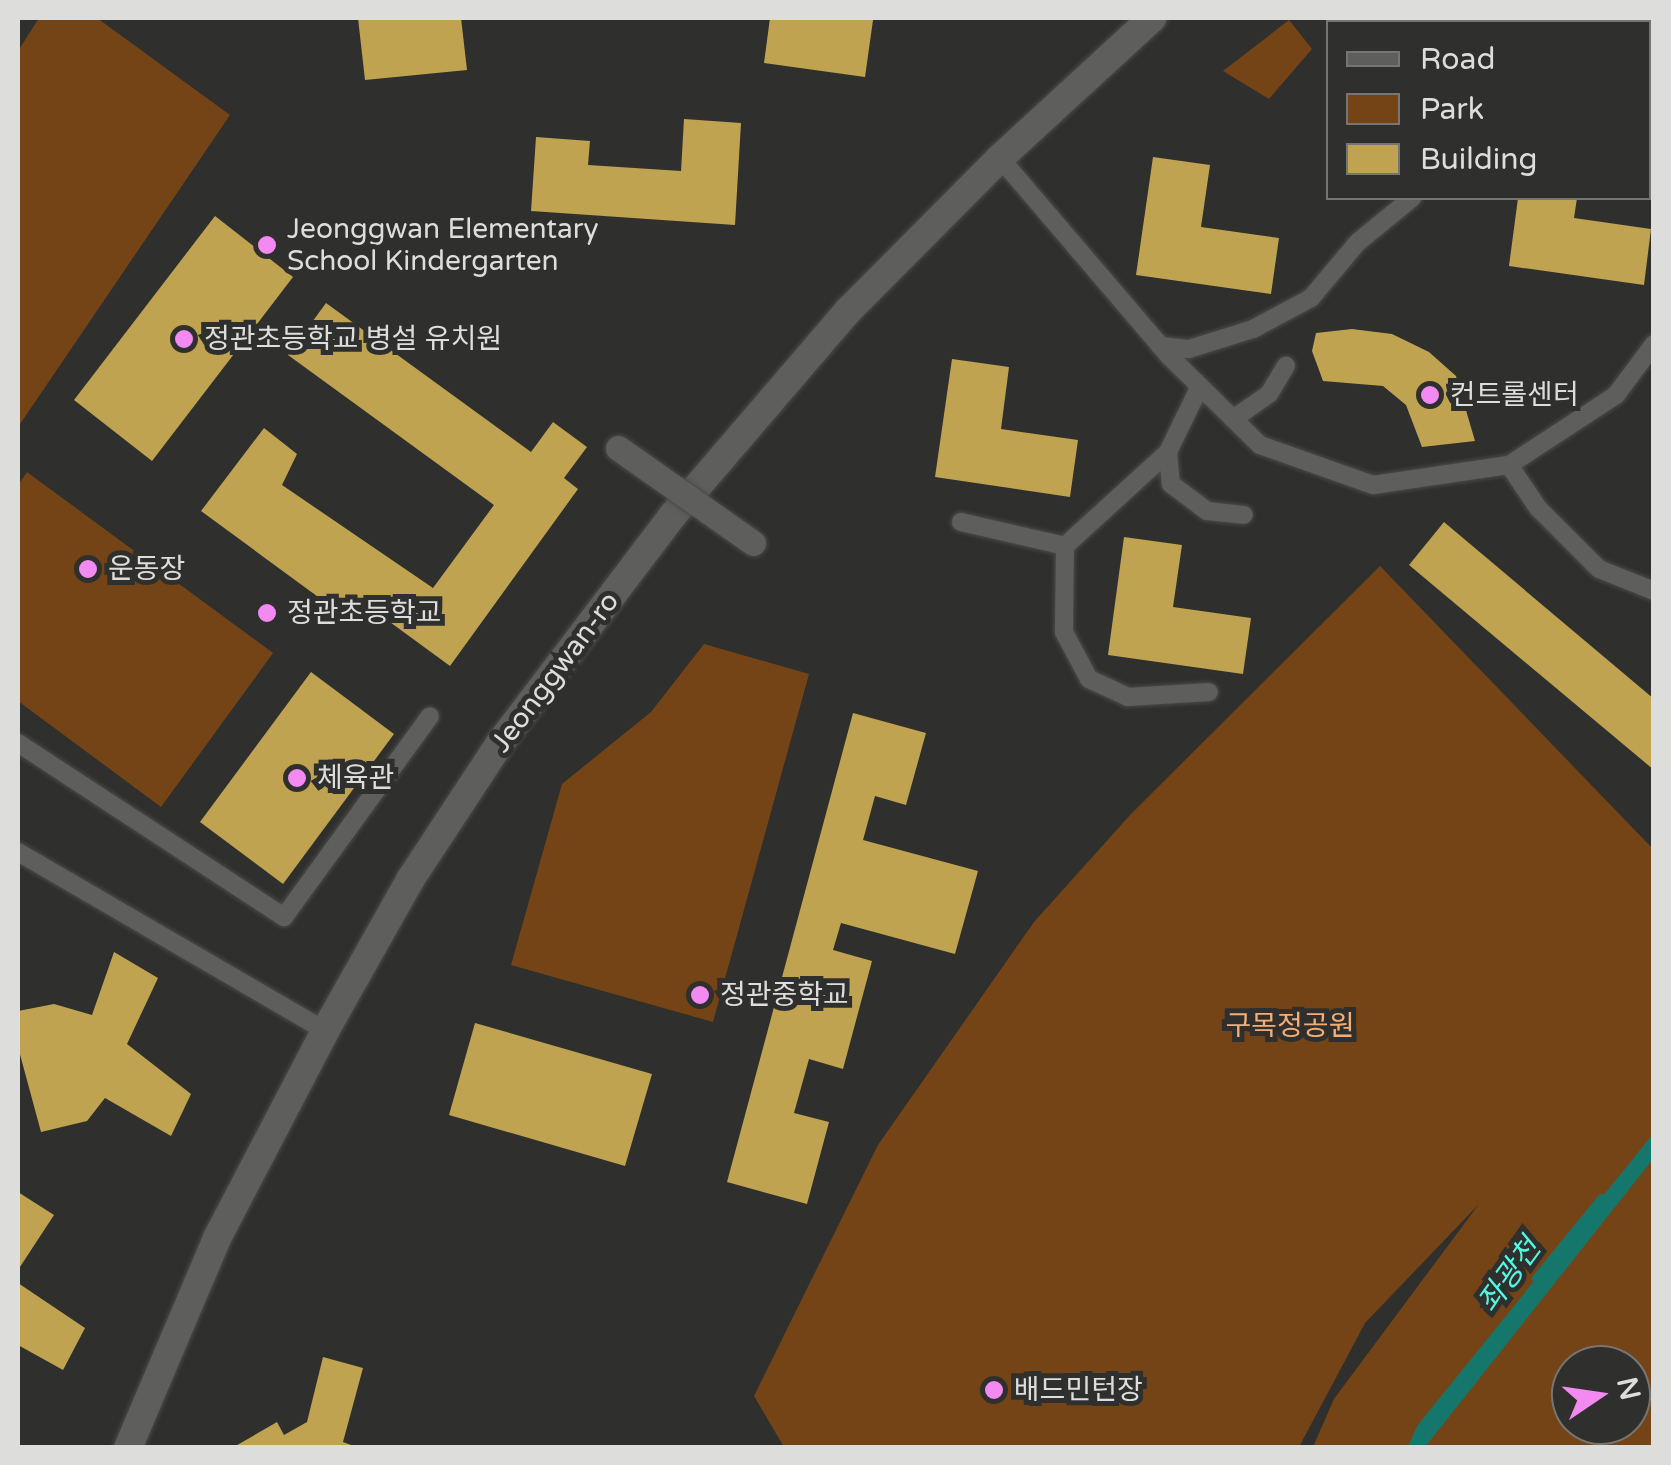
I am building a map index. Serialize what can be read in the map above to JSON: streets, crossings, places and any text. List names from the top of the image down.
{
  "streets": {
    "street": ["Jeonggwan-ro"]
  },
  "water": ["좌광천"],
  "parks": ["구목정공원"],
  "places": [
    "Jeonggwan Elementary School Kindergarten",
    "정관초등학교 병설 유치원",
    "컨트롤센터",
    "운동장",
    "정관초등학교",
    "체육관",
    "정관중학교",
    "배드민턴장"
  ],
  "legend": ["Road", "Park", "Building"],
  "north": "right"
}
